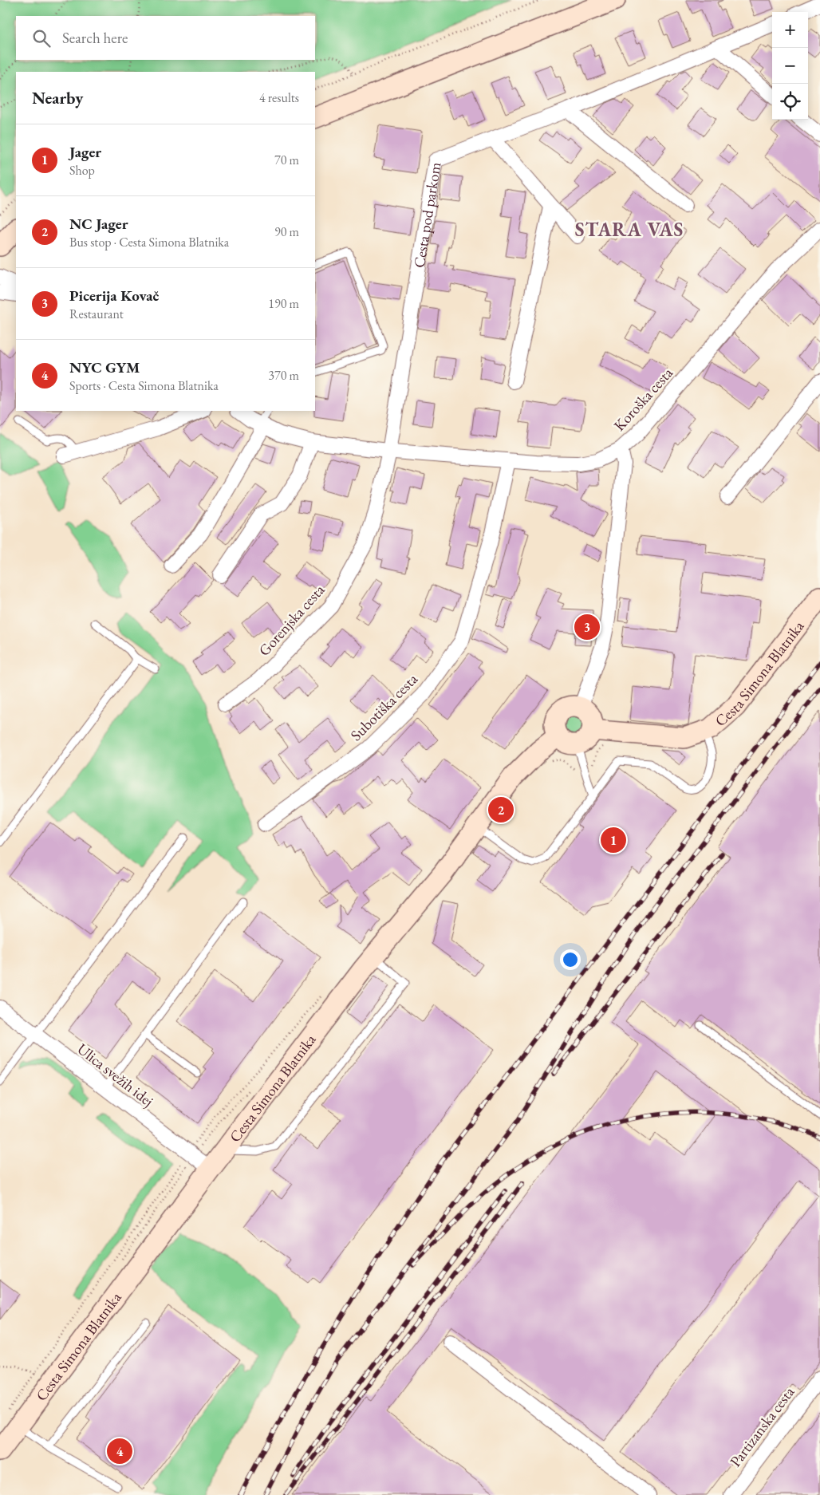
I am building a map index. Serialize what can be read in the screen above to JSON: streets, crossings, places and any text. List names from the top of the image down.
{
  "streets": {
    "street": [
      "Cesta pod parkom",
      "Koroška cesta",
      "Gorenjska cesta",
      "Cesta Simona Blatnika",
      "Subotiška cesta",
      "Ulica svežih idej",
      "Partizanska cesta"
    ]
  },
  "crossings": [
    ["Cesta pod parkom", "Koroška cesta"],
    ["Cesta pod parkom", "Gorenjska cesta"],
    ["Koroška cesta", "Gorenjska cesta"],
    ["Koroška cesta", "Subotiška cesta"],
    ["Cesta Simona Blatnika", "Ulica svežih idej"]
  ],
  "districts": ["STARA VAS"],
  "page": {
    "map_buttons": ["+", "−"],
    "search": "Search here",
    "heading": ["Nearby", "4 results"],
    "list": [
      {
        "mark": "1",
        "name": "Jager",
        "note": "Shop",
        "value": "70 m"
      },
      {
        "mark": "2",
        "name": "NC Jager",
        "note": "Bus stop · Cesta Simona Blatnika",
        "value": "90 m"
      },
      {
        "mark": "3",
        "name": "Picerija Kovač",
        "note": "Restaurant",
        "value": "190 m"
      },
      {
        "mark": "4",
        "name": "NYC GYM",
        "note": "Sports · Cesta Simona Blatnika",
        "value": "370 m"
      }
    ],
    "pins": [
      "3",
      "2",
      "1",
      "4"
    ]
  }
}
